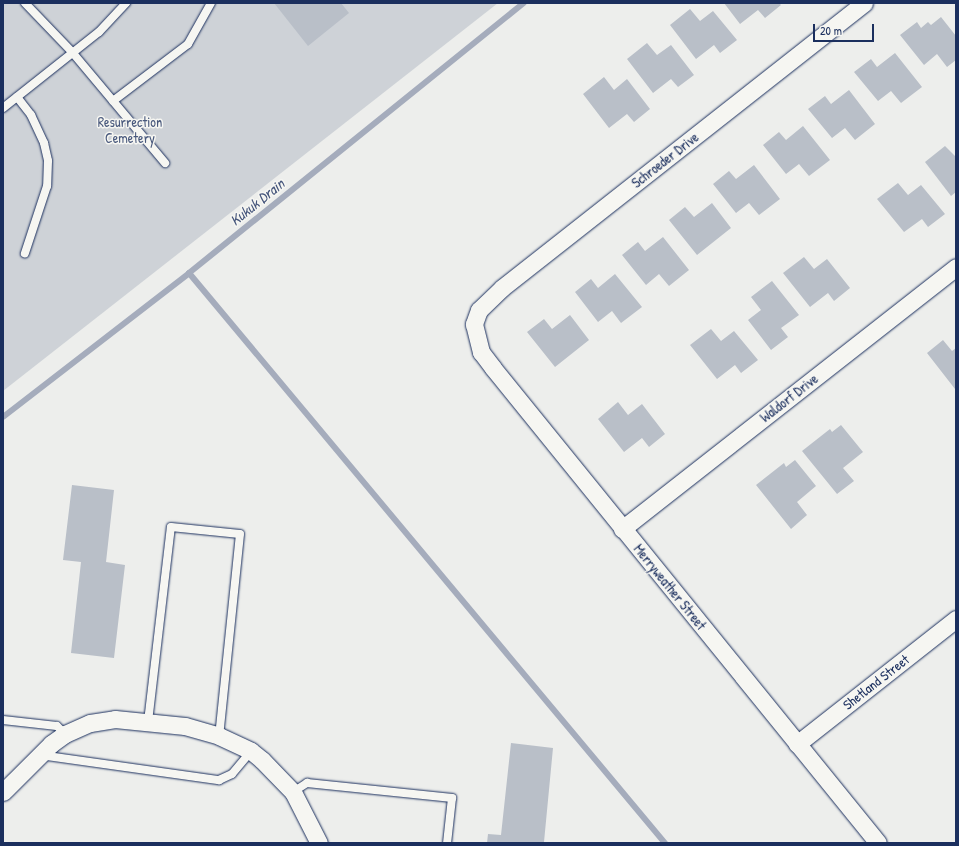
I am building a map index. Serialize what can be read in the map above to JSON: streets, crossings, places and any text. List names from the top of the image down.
{
  "streets": {
    "street": [
      "Schroeder Drive",
      "Waldorf Drive",
      "Merryweather Street",
      "Shetland Street"
    ]
  },
  "crossings": [
    ["Schroeder Drive", "Merryweather Street"],
    ["Waldorf Drive", "Merryweather Street"],
    ["Merryweather Street", "Shetland Street"]
  ],
  "water": ["Kukuk Drain"],
  "parks": ["Resurrection Cemetery"],
  "scale_bar": "20 m"
}
